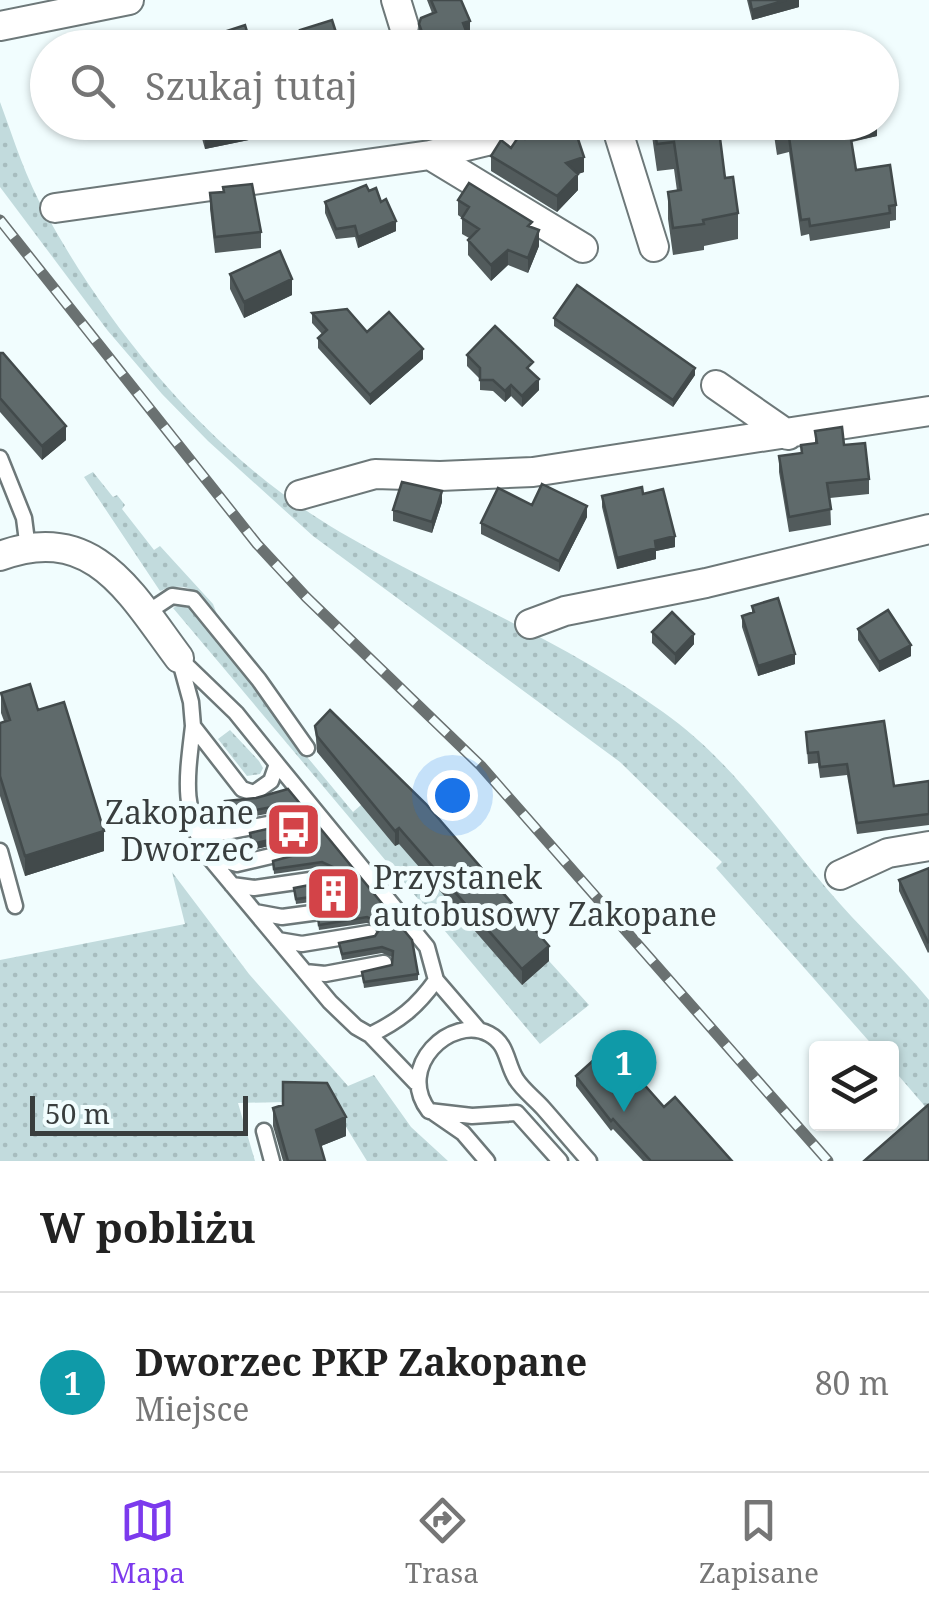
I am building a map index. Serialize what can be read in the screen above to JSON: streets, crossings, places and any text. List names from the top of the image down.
{
  "places": {
    "bus stop": ["Zakopane Dworzec"],
    "building": ["Przystanek autobusowy Zakopane"]
  },
  "scale_bar": "50 m",
  "page": {
    "search": "Szukaj tutaj",
    "pins": "1",
    "scale": "50 m",
    "heading": "W pobliżu",
    "list": [
      {
        "mark": "1",
        "name": "Dworzec PKP Zakopane",
        "note": "Miejsce",
        "value": "80 m"
      }
    ],
    "nav": ["Mapa", "Trasa", "Zapisane"]
  }
}
